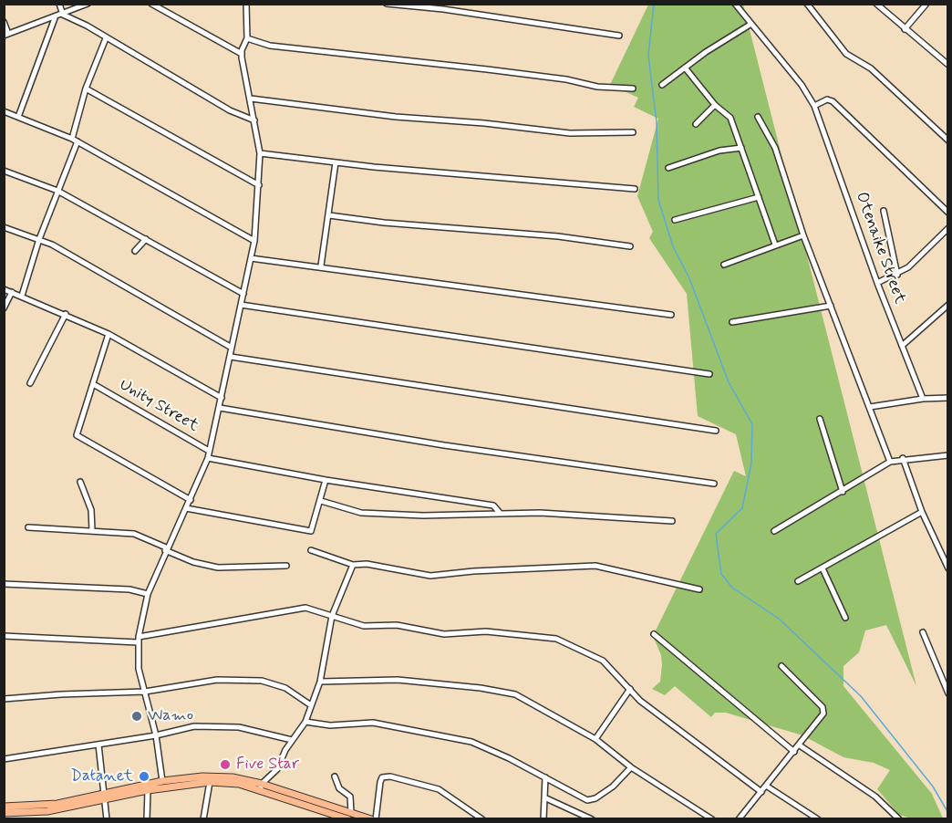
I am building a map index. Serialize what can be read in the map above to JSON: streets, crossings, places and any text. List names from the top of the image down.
{
  "streets": {
    "street": ["Otenaike Street", "Unity Street"]
  },
  "places": ["Wamo", "Five Star", "Datanet"]
}
